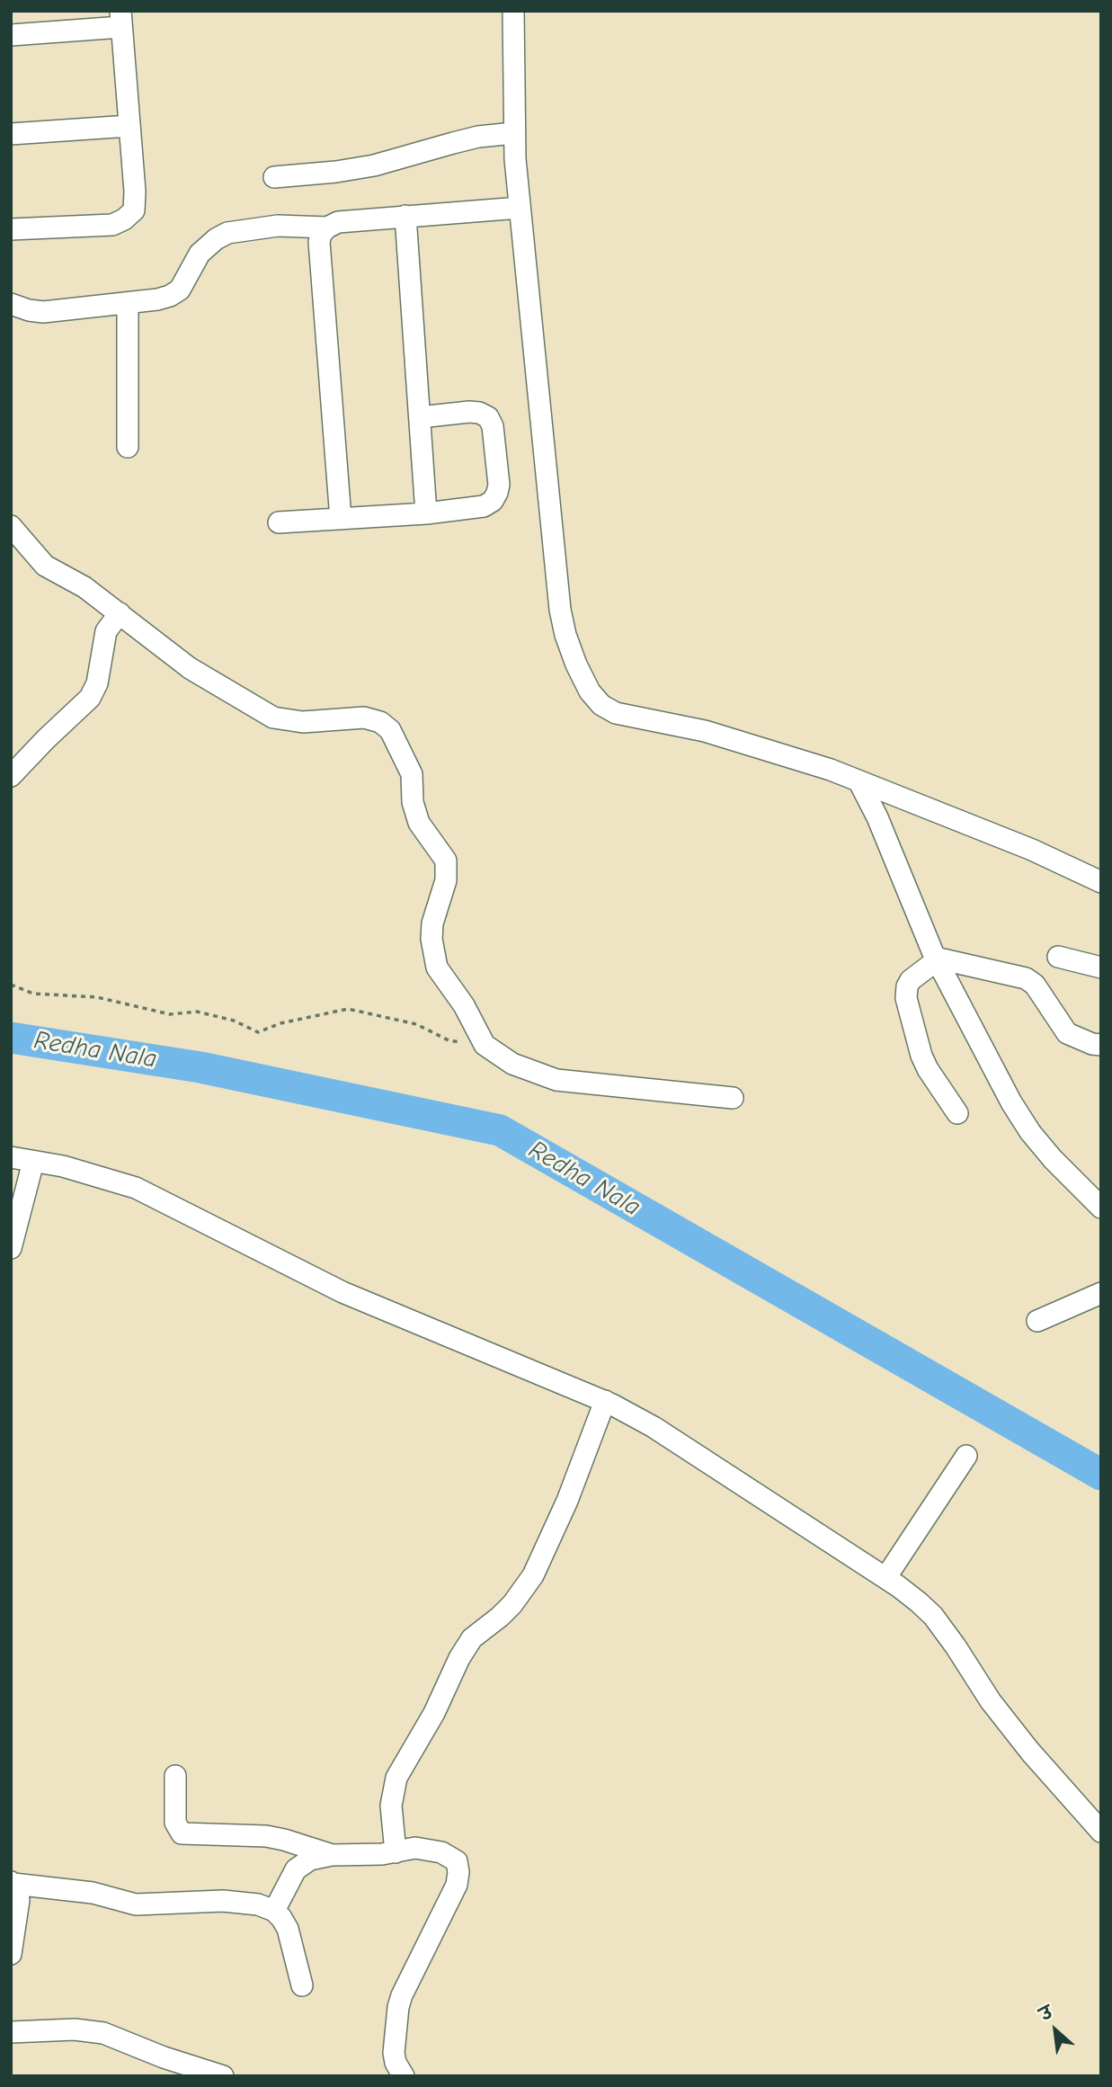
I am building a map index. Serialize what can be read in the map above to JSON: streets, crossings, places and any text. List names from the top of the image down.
{
  "water": ["Redha Nala"],
  "north": "top left"
}
